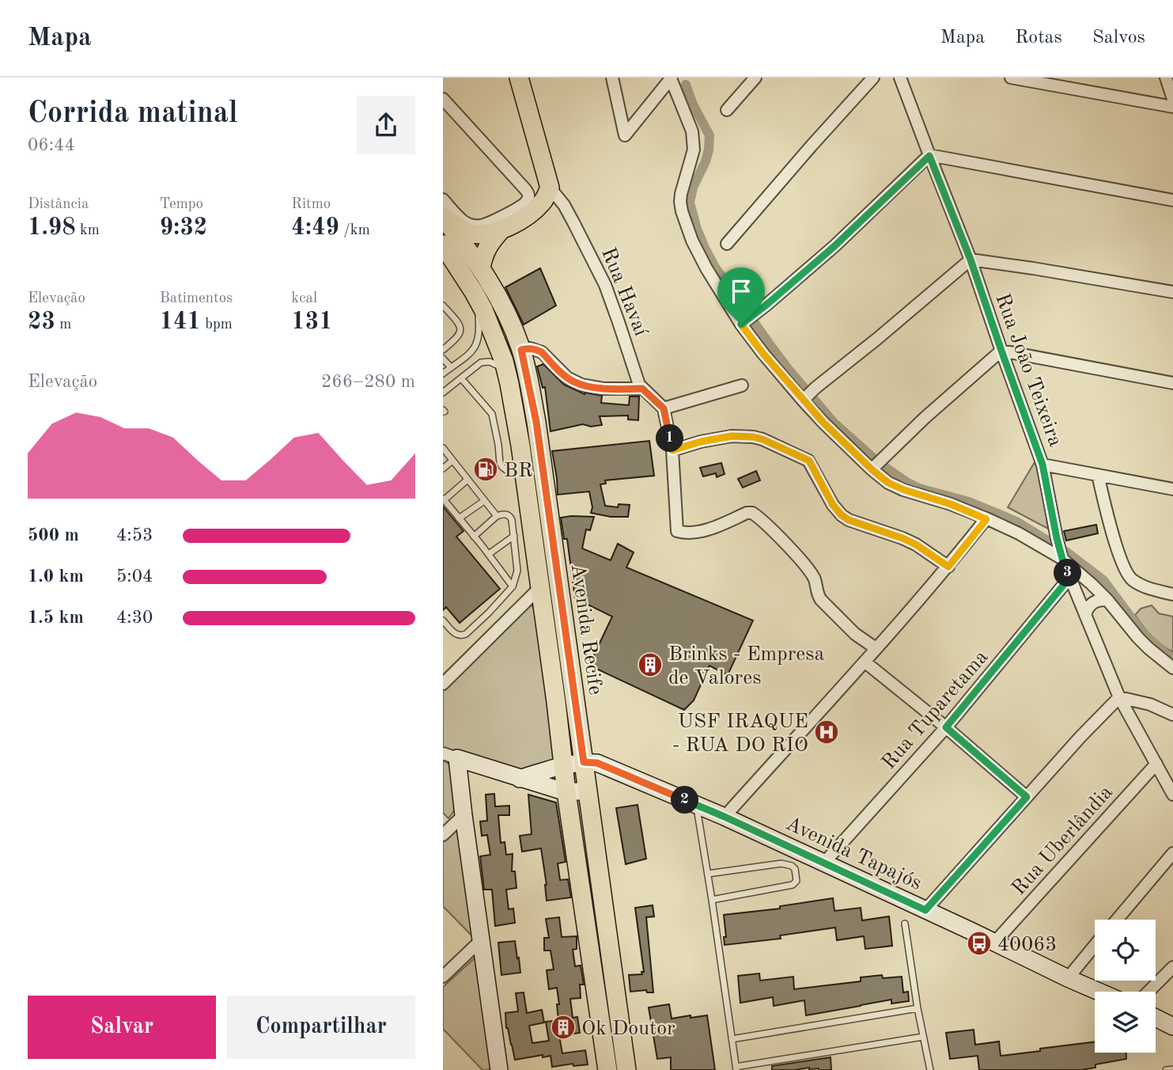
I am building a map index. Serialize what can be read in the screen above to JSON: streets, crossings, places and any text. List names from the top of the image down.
{
  "streets": {
    "main road": ["Avenida Recife", "Avenida Tapajós"],
    "street": [
      "Rua Havaí",
      "Rua João Teixeira",
      "Rua Tuparetama",
      "Rua Uberlândia"
    ]
  },
  "crossings": [
    ["Rua João Teixeira", "Rua Tuparetama"],
    ["Rua João Teixeira", "Rua Uberlândia"],
    ["Avenida Recife", "Avenida Tapajós"],
    ["Rua Tuparetama", "Avenida Tapajós"],
    ["Rua Uberlândia", "Avenida Tapajós"]
  ],
  "places": {
    "fuel station": ["BR"],
    "building": ["Brinks - Empresa de Valores", "Ok Doutor"],
    "hospital": ["USF IRAQUE - RUA DO RIO"],
    "bus stop": ["40063"]
  },
  "page": {
    "header": "Mapa",
    "nav": ["Mapa", "Rotas", "Salvos"],
    "heading": ["Corrida matinal", "06:44"],
    "stats": [
      ["Distância", "1.98 km"],
      ["Tempo", "9:32"],
      ["Ritmo", "4:49 /km"],
      ["Elevação", "23 m"],
      ["Batimentos", "141 bpm"],
      ["kcal", "131"]
    ],
    "chart": ["Elevação", "266–280 m"],
    "pins": ["1", "3", "2"],
    "list": [
      {
        "name": "500 m",
        "note": "4:53"
      },
      {
        "name": "1.0 km",
        "note": "5:04"
      },
      {
        "name": "1.5 km",
        "note": "4:30"
      }
    ],
    "buttons": ["Salvar", "Compartilhar"]
  }
}
